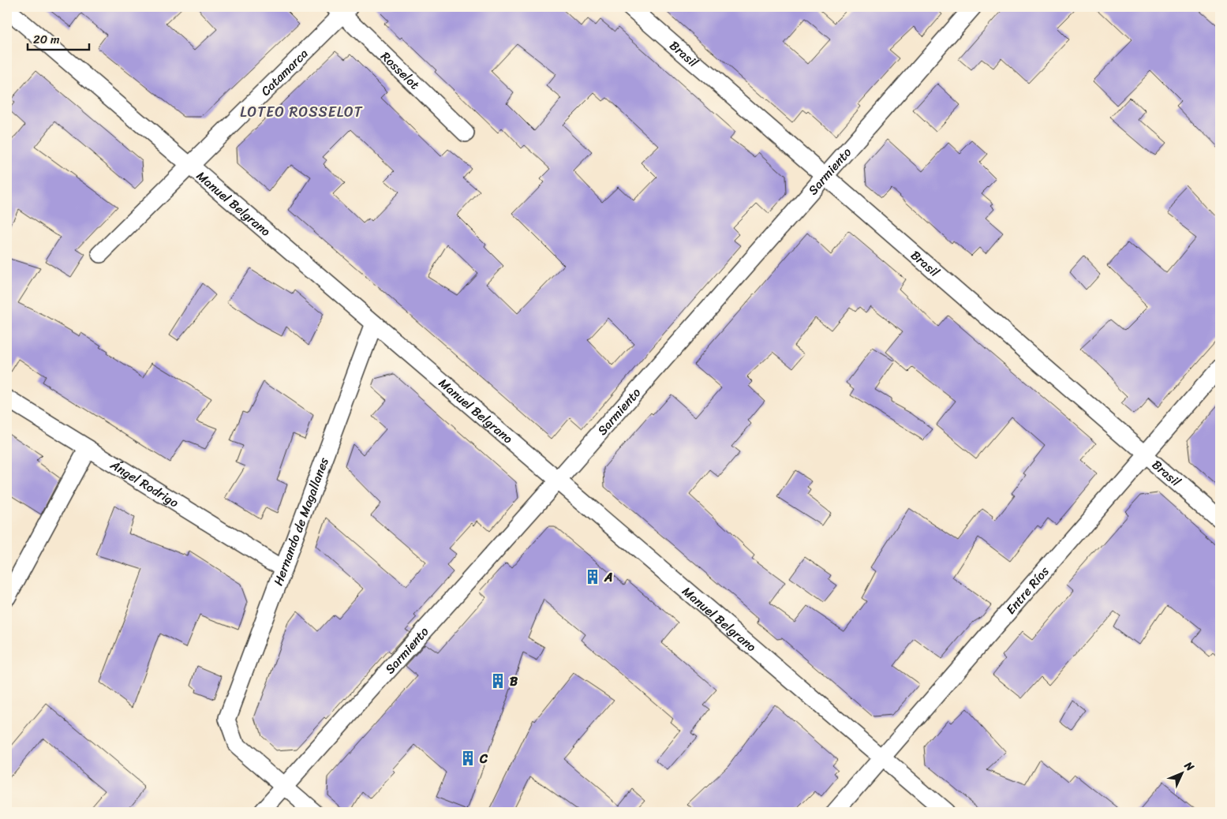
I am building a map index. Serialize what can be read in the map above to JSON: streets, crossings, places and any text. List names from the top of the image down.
{
  "streets": {
    "street": [
      "Brasil",
      "Rosselot",
      "Catamarca",
      "Sarmiento",
      "Manuel Belgrano",
      "Ángel Rodrigo",
      "Hernando de Magallanes",
      "Entre Ríos"
    ]
  },
  "crossings": [
    ["Brasil", "Sarmiento"],
    ["Brasil", "Entre Ríos"],
    ["Rosselot", "Catamarca"],
    ["Catamarca", "Manuel Belgrano"],
    ["Sarmiento", "Manuel Belgrano"],
    ["Sarmiento", "Hernando de Magallanes"],
    ["Manuel Belgrano", "Hernando de Magallanes"],
    ["Manuel Belgrano", "Entre Ríos"],
    ["Ángel Rodrigo", "Hernando de Magallanes"]
  ],
  "districts": ["LOTEO ROSSELOT"],
  "places": {
    "building": ["A", "B", "C"]
  },
  "scale_bar": "20 m",
  "north": "top right"
}
